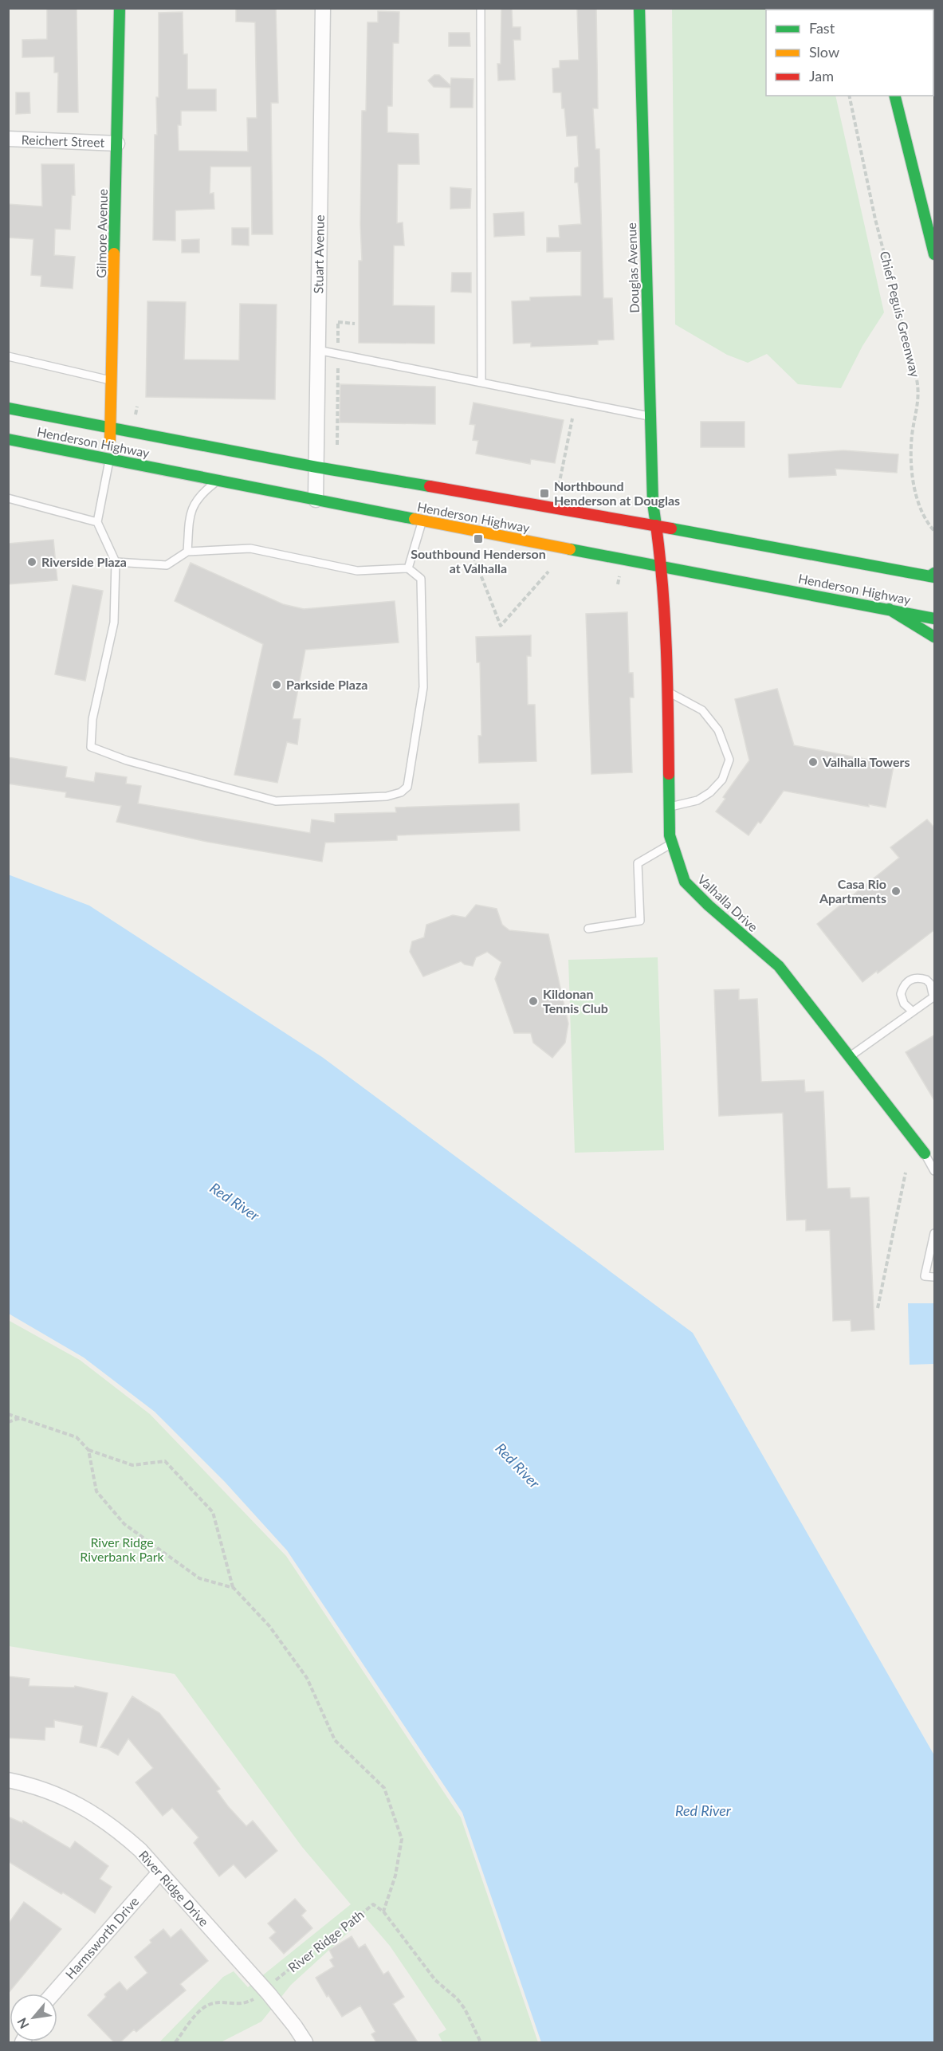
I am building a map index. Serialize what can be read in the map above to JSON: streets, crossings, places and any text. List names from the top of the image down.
{
  "streets": {
    "main road": [
      "Gilmore Avenue",
      "Douglas Avenue",
      "Henderson Highway",
      "Valhalla Drive"
    ],
    "street": [
      "Reichert Street",
      "Stuart Avenue",
      "River Ridge Drive",
      "Harmsworth Drive"
    ],
    "path": ["Chief Peguis Greenway", "River Ridge Path"]
  },
  "crossings": [
    ["Reichert Street", "Gilmore Avenue"],
    ["Gilmore Avenue", "Henderson Highway"],
    ["Stuart Avenue", "Henderson Highway"],
    ["Douglas Avenue", "Henderson Highway"],
    ["Douglas Avenue", "Valhalla Drive"],
    ["Henderson Highway", "Valhalla Drive"],
    ["River Ridge Drive", "Harmsworth Drive"]
  ],
  "water": ["Red River"],
  "parks": ["River Ridge Riverbank Park"],
  "places": {
    "transit": ["Northbound Henderson at Douglas", "Southbound Henderson at Valhalla"],
    "other": [
      "Riverside Plaza",
      "Parkside Plaza",
      "Valhalla Towers",
      "Casa Rio Apartments",
      "Kildonan Tennis Club"
    ]
  },
  "legend": ["Fast", "Slow", "Jam"],
  "north": "bottom left"
}
